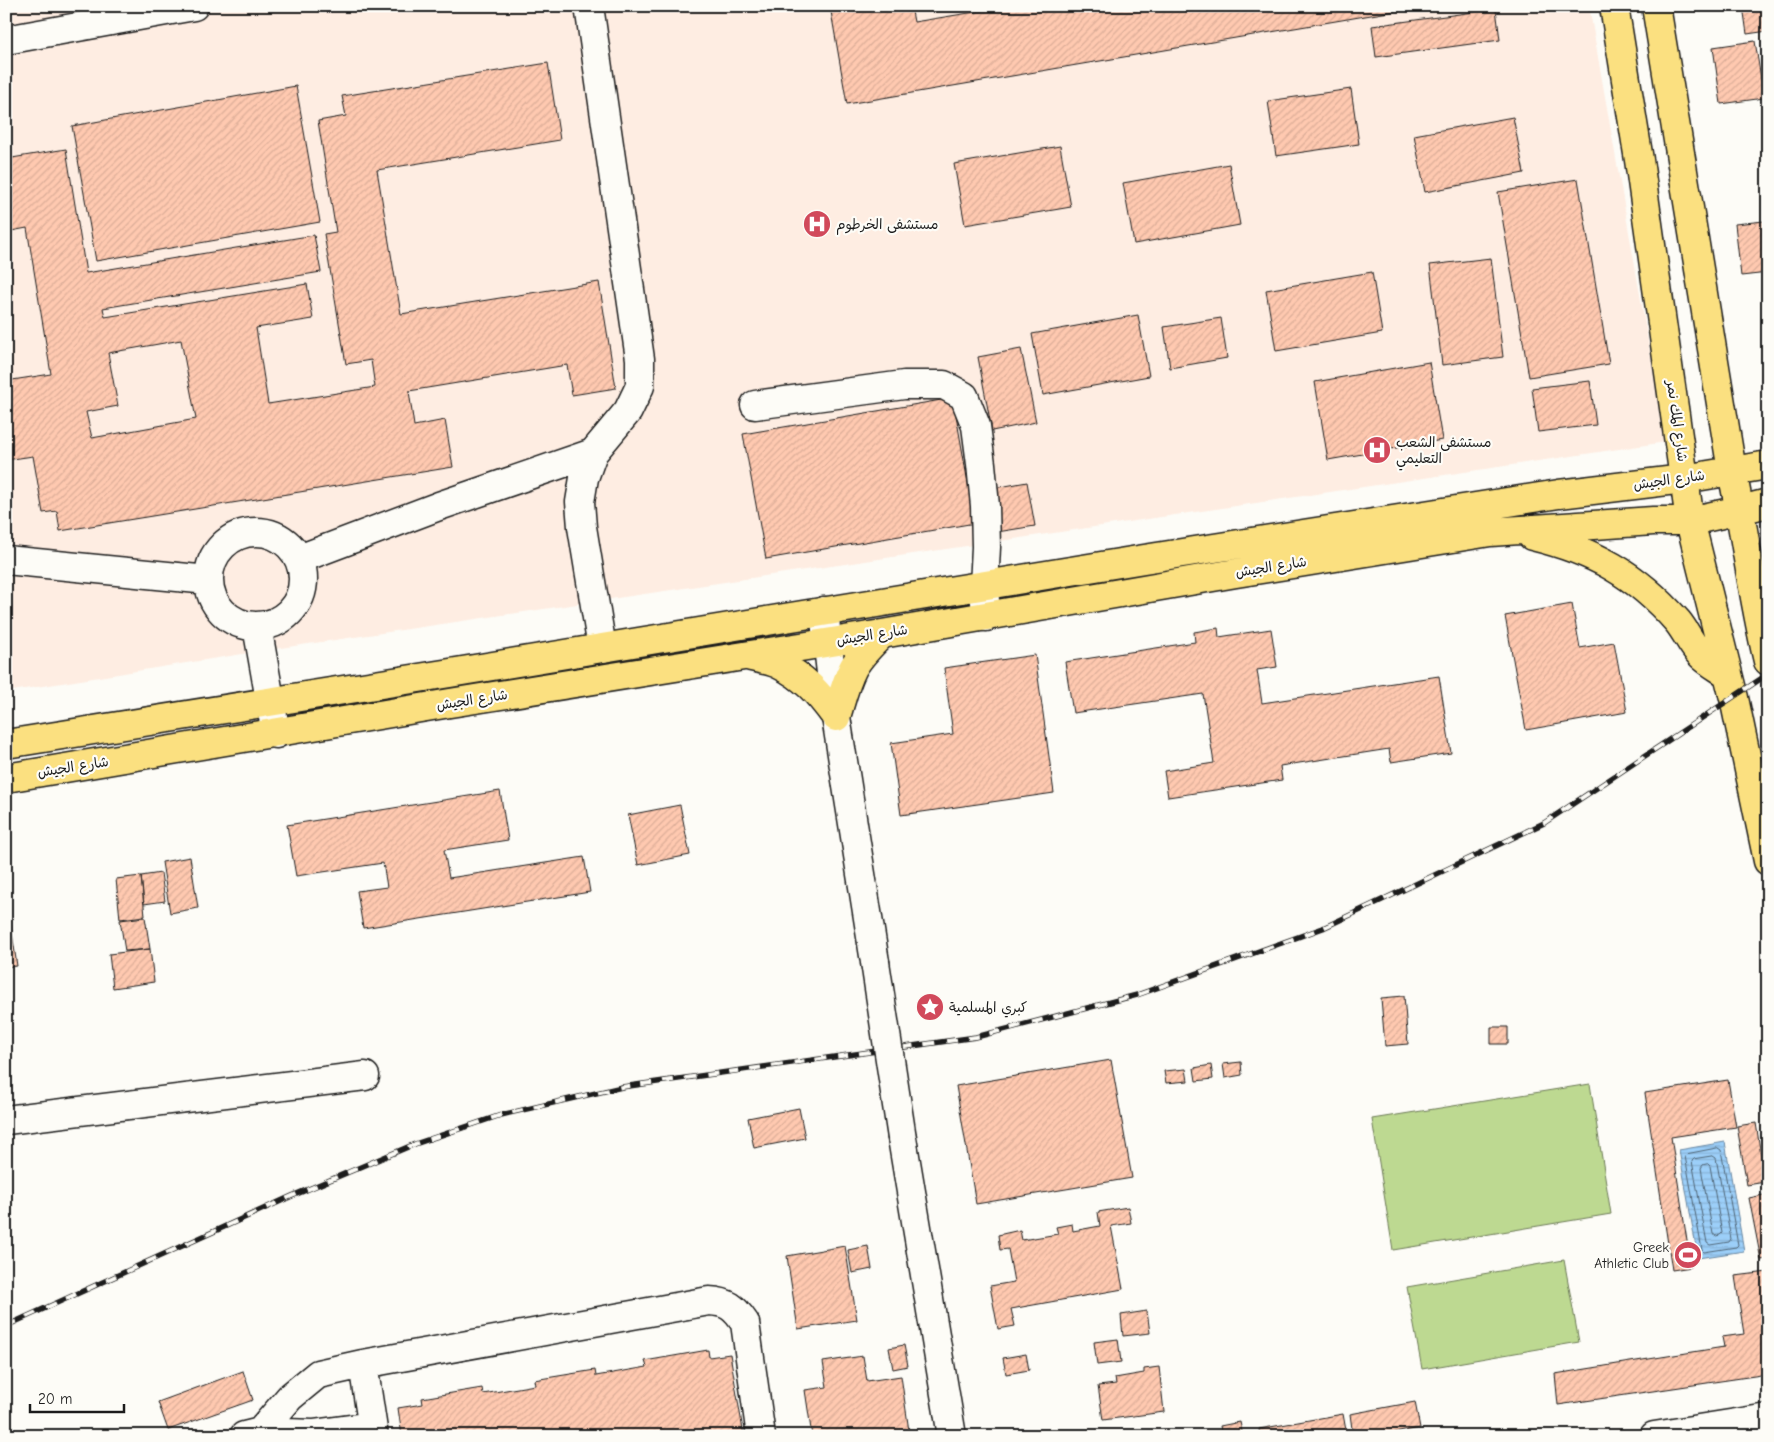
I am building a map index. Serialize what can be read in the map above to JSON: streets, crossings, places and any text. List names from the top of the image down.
{
  "streets": {
    "main road": ["شارع المك نمر", "شارع الجيش"]
  },
  "crossings": [
    ["شارع المك نمر", "شارع الجيش"]
  ],
  "places": {
    "hospital": ["مستشفى الخرطوم", "مستشفى الشعب التعليمي"],
    "place": ["كبري المسلمية"],
    "sports": ["Greek Athletic Club"]
  },
  "scale_bar": "20 m"
}
